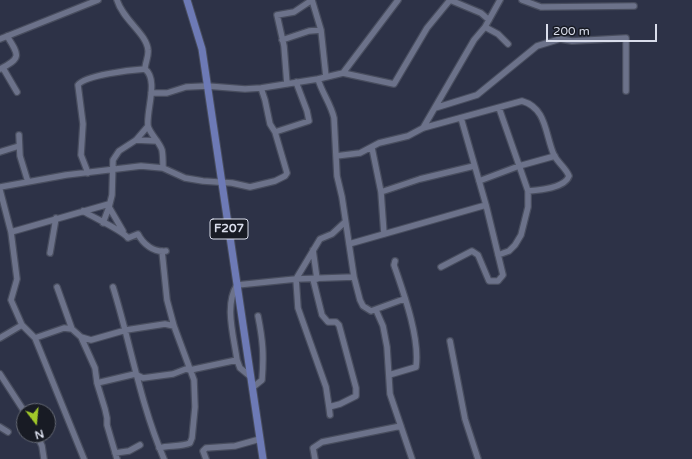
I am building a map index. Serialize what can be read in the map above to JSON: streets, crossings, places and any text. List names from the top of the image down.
{
  "streets": {
    "main road": ["F207"]
  },
  "scale_bar": "200 m",
  "north": "bottom"
}
